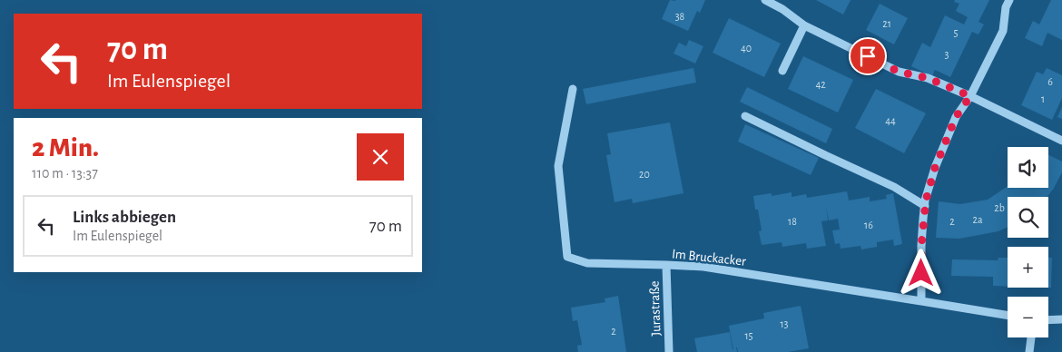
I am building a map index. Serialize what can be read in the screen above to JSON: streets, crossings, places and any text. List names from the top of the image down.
{
  "streets": {
    "street": ["Im Bruckacker", "Jurastraße"]
  },
  "crossings": [
    ["Im Bruckacker", "Jurastraße"]
  ],
  "house_numbers": [
    "38",
    "21",
    "5",
    "40",
    "3",
    "6",
    "42",
    "1",
    "44",
    "20",
    "2b",
    "2a",
    "18",
    "2",
    "16",
    "13",
    "2",
    "15"
  ],
  "page": {
    "turn": ["70 m", "Im Eulenspiegel"],
    "heading": ["2 Min.", "110 m · 13:37"],
    "map_buttons": ["+", "−"],
    "list": [
      {
        "name": "Links abbiegen",
        "note": "Im Eulenspiegel",
        "value": "70 m"
      }
    ]
  }
}
